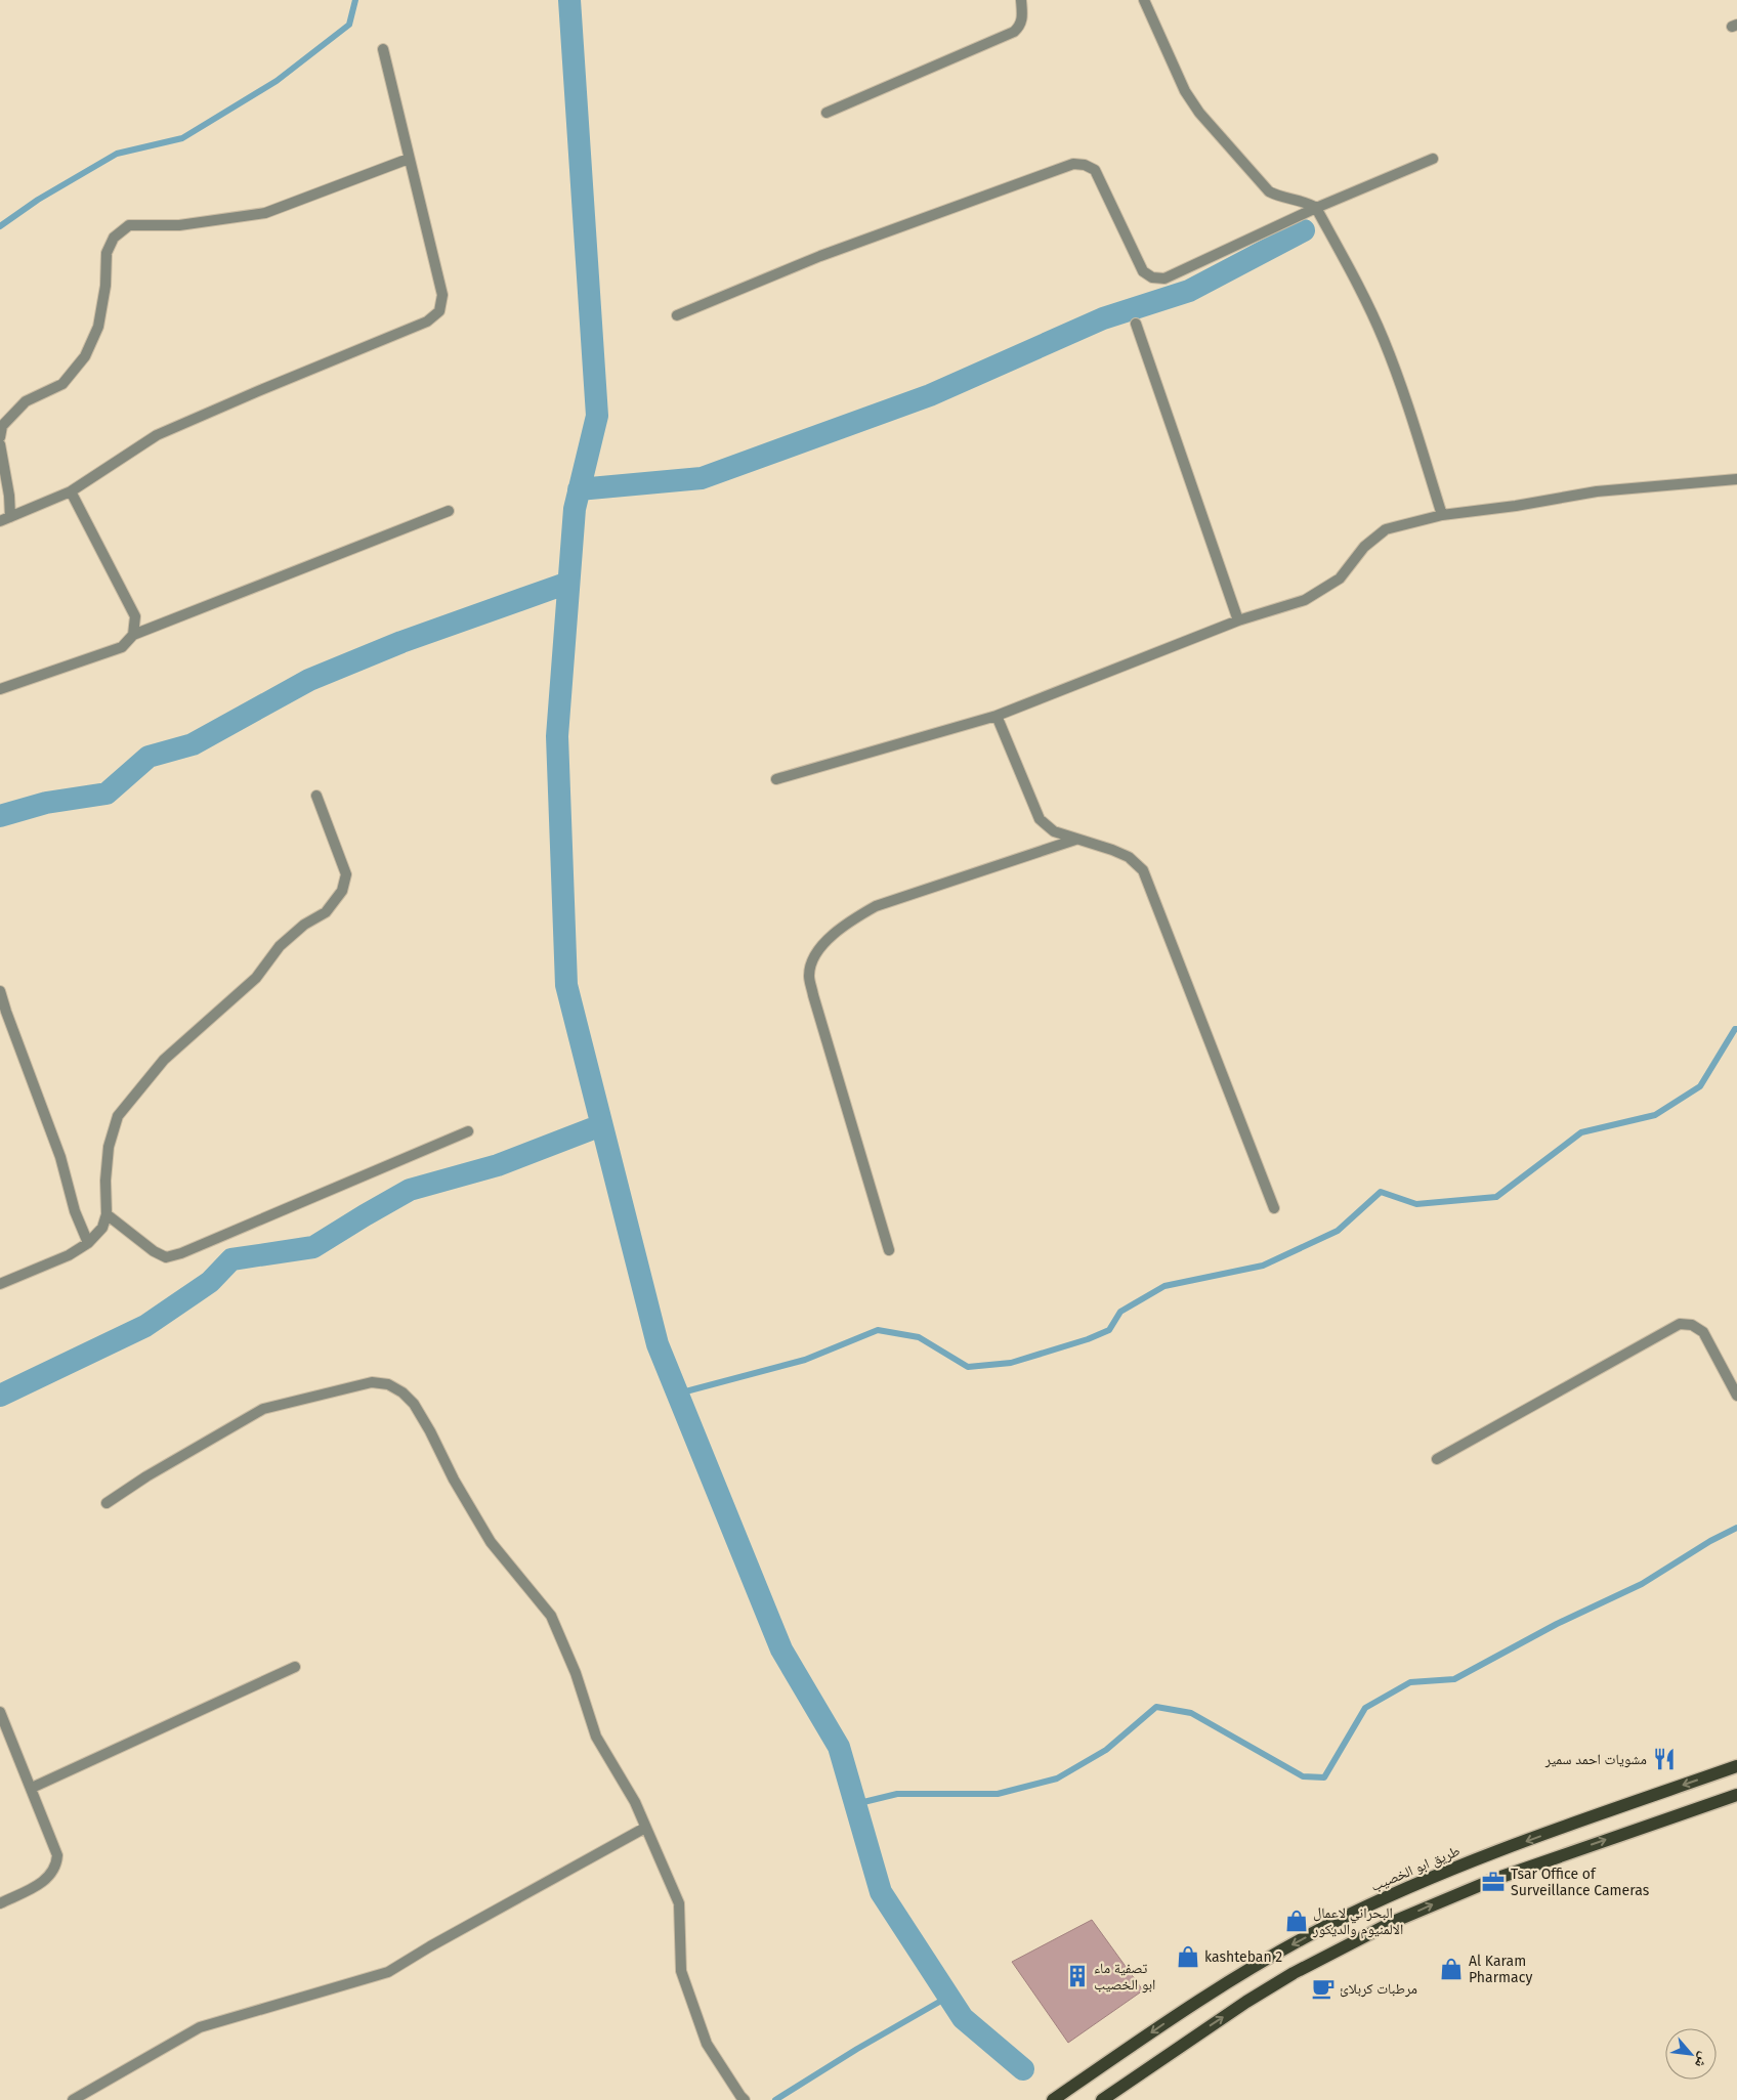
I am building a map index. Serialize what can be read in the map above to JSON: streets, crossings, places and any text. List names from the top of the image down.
{
  "streets": {
    "main road": ["طريق ابو الخصيب"]
  },
  "places": {
    "restaurant": ["مشويات احمد سمير"],
    "office": ["Tsar Office of Surveillance Cameras"],
    "shop": ["البحراني لاعمال الالمنيوم والديكور", "kashteban 2", "Al Karam Pharmacy"],
    "building": ["تصفية ماء ابو الخصيب"],
    "cafe": ["مرطبات كربلائ"]
  },
  "north": "bottom right"
}
